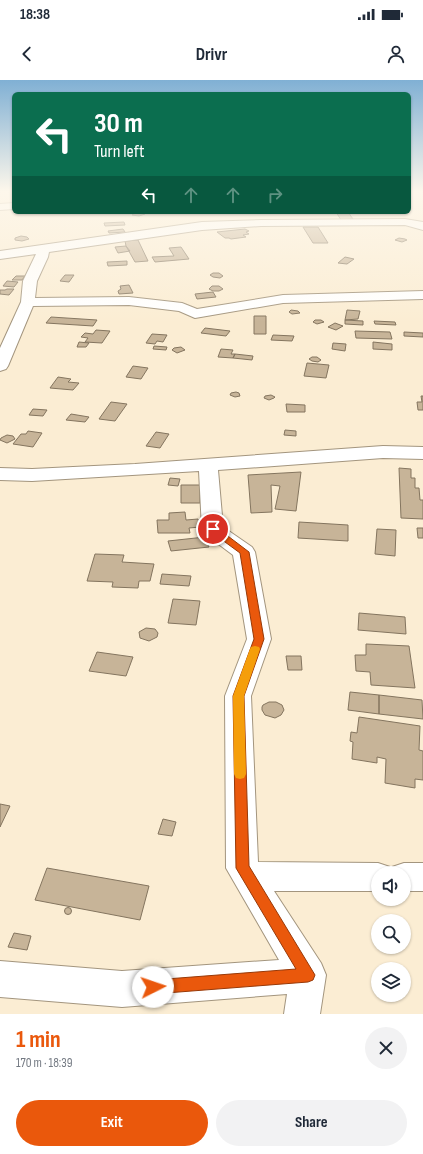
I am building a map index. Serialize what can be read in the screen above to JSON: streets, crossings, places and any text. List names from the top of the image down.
{
  "page": {
    "status": "18:38",
    "header": "Drivr",
    "turn": ["30 m", "Turn left"],
    "heading": ["1 min", "170 m · 18:39"],
    "buttons": ["Exit", "Share"]
  }
}
